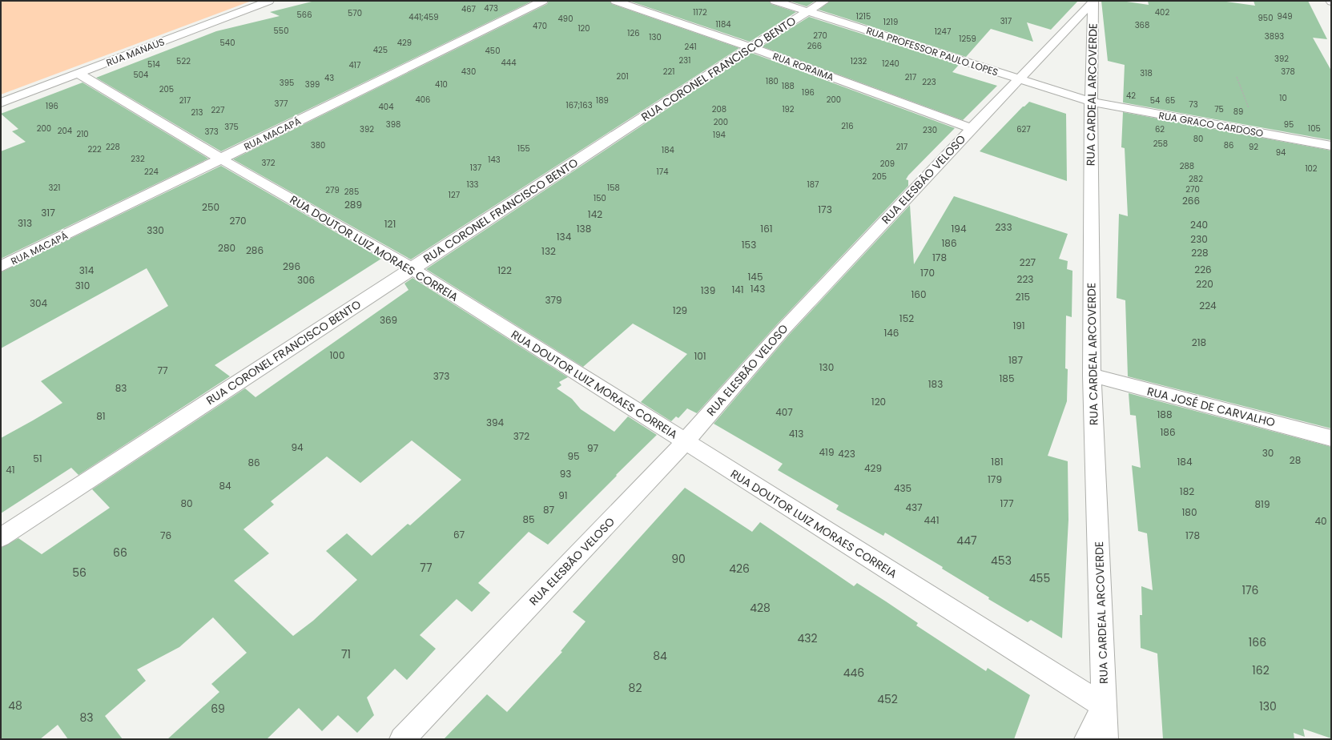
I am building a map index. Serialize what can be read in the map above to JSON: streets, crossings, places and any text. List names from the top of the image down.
{
  "streets": {
    "street": [
      "RUA PROFESSOR PAULO LOPES",
      "RUA MANAUS",
      "RUA RORAIMA",
      "RUA CORONEL FRANCISCO BENTO",
      "RUA CARDEAL ARCOVERDE",
      "RUA GRACO CARDOSO",
      "RUA MACAPÁ",
      "RUA ELESBÃO VELOSO",
      "RUA DOUTOR LUIZ MORAES CORREIA",
      "RUA JOSÉ DE CARVALHO"
    ]
  },
  "crossings": [
    ["RUA PROFESSOR PAULO LOPES", "RUA CORONEL FRANCISCO BENTO"],
    ["RUA PROFESSOR PAULO LOPES", "RUA CARDEAL ARCOVERDE"],
    ["RUA PROFESSOR PAULO LOPES", "RUA GRACO CARDOSO"],
    ["RUA PROFESSOR PAULO LOPES", "RUA ELESBÃO VELOSO"],
    ["RUA MANAUS", "RUA DOUTOR LUIZ MORAES CORREIA"],
    ["RUA RORAIMA", "RUA CORONEL FRANCISCO BENTO"],
    ["RUA RORAIMA", "RUA ELESBÃO VELOSO"],
    ["RUA CORONEL FRANCISCO BENTO", "RUA DOUTOR LUIZ MORAES CORREIA"],
    ["RUA CARDEAL ARCOVERDE", "RUA GRACO CARDOSO"],
    ["RUA CARDEAL ARCOVERDE", "RUA ELESBÃO VELOSO"],
    ["RUA CARDEAL ARCOVERDE", "RUA DOUTOR LUIZ MORAES CORREIA"],
    ["RUA CARDEAL ARCOVERDE", "RUA JOSÉ DE CARVALHO"],
    ["RUA MACAPÁ", "RUA DOUTOR LUIZ MORAES CORREIA"],
    ["RUA ELESBÃO VELOSO", "RUA DOUTOR LUIZ MORAES CORREIA"]
  ],
  "house_numbers": [
    "473",
    "467",
    "1172",
    "402",
    "570",
    "566",
    "1215",
    "949",
    "441;459",
    "950",
    "490",
    "317",
    "1219",
    "1184",
    "368",
    "470",
    "120",
    "550",
    "1247",
    "126",
    "270",
    "3893",
    "130",
    "1259",
    "540",
    "429",
    "266",
    "241",
    "425",
    "450",
    "392",
    "231",
    "522",
    "1232",
    "444",
    "1240",
    "514",
    "417",
    "430",
    "221",
    "378",
    "318",
    "504",
    "201",
    "217",
    "43",
    "180",
    "223",
    "395",
    "399",
    "410",
    "188",
    "205",
    "196",
    "42",
    "10",
    "406",
    "200",
    "217",
    "189",
    "54",
    "65",
    "377",
    "73",
    "167;163",
    "196",
    "404",
    "208",
    "192",
    "75",
    "227",
    "89",
    "213",
    "200",
    "398",
    "95",
    "216",
    "375",
    "200",
    "105",
    "392",
    "627",
    "62",
    "230",
    "204",
    "373",
    "210",
    "194",
    "80",
    "258",
    "380",
    "86",
    "228",
    "217",
    "92",
    "155",
    "222",
    "184",
    "94",
    "232",
    "143",
    "372",
    "209",
    "288",
    "137",
    "102",
    "224",
    "174",
    "205",
    "282",
    "133",
    "187",
    "321",
    "158",
    "270",
    "279",
    "285",
    "127",
    "150",
    "266",
    "289",
    "250",
    "173",
    "317",
    "142",
    "270",
    "313",
    "121",
    "240",
    "233",
    "138",
    "161",
    "194",
    "330",
    "134",
    "230",
    "186",
    "153",
    "280",
    "286",
    "132",
    "228",
    "178",
    "227",
    "296",
    "226",
    "314",
    "122",
    "170",
    "145",
    "223",
    "306",
    "220",
    "310",
    "143",
    "141",
    "139",
    "160",
    "215",
    "379",
    "304",
    "224",
    "129",
    "152",
    "369",
    "191",
    "146",
    "218",
    "100",
    "101",
    "187",
    "130",
    "77",
    "373",
    "185",
    "183",
    "83",
    "120",
    "407",
    "188",
    "81",
    "394",
    "186",
    "413",
    "372",
    "94",
    "97",
    "419",
    "30",
    "423",
    "95",
    "51",
    "28",
    "181",
    "184",
    "86",
    "429",
    "41",
    "93",
    "179",
    "84",
    "435",
    "182",
    "91",
    "80",
    "177",
    "819",
    "437",
    "87",
    "180",
    "85",
    "441",
    "40",
    "67",
    "76",
    "178",
    "447",
    "66",
    "90",
    "453",
    "77",
    "426",
    "56",
    "455",
    "176",
    "428",
    "432",
    "166",
    "71",
    "84",
    "162",
    "446",
    "82",
    "452",
    "48",
    "130",
    "69",
    "83"
  ]
}
